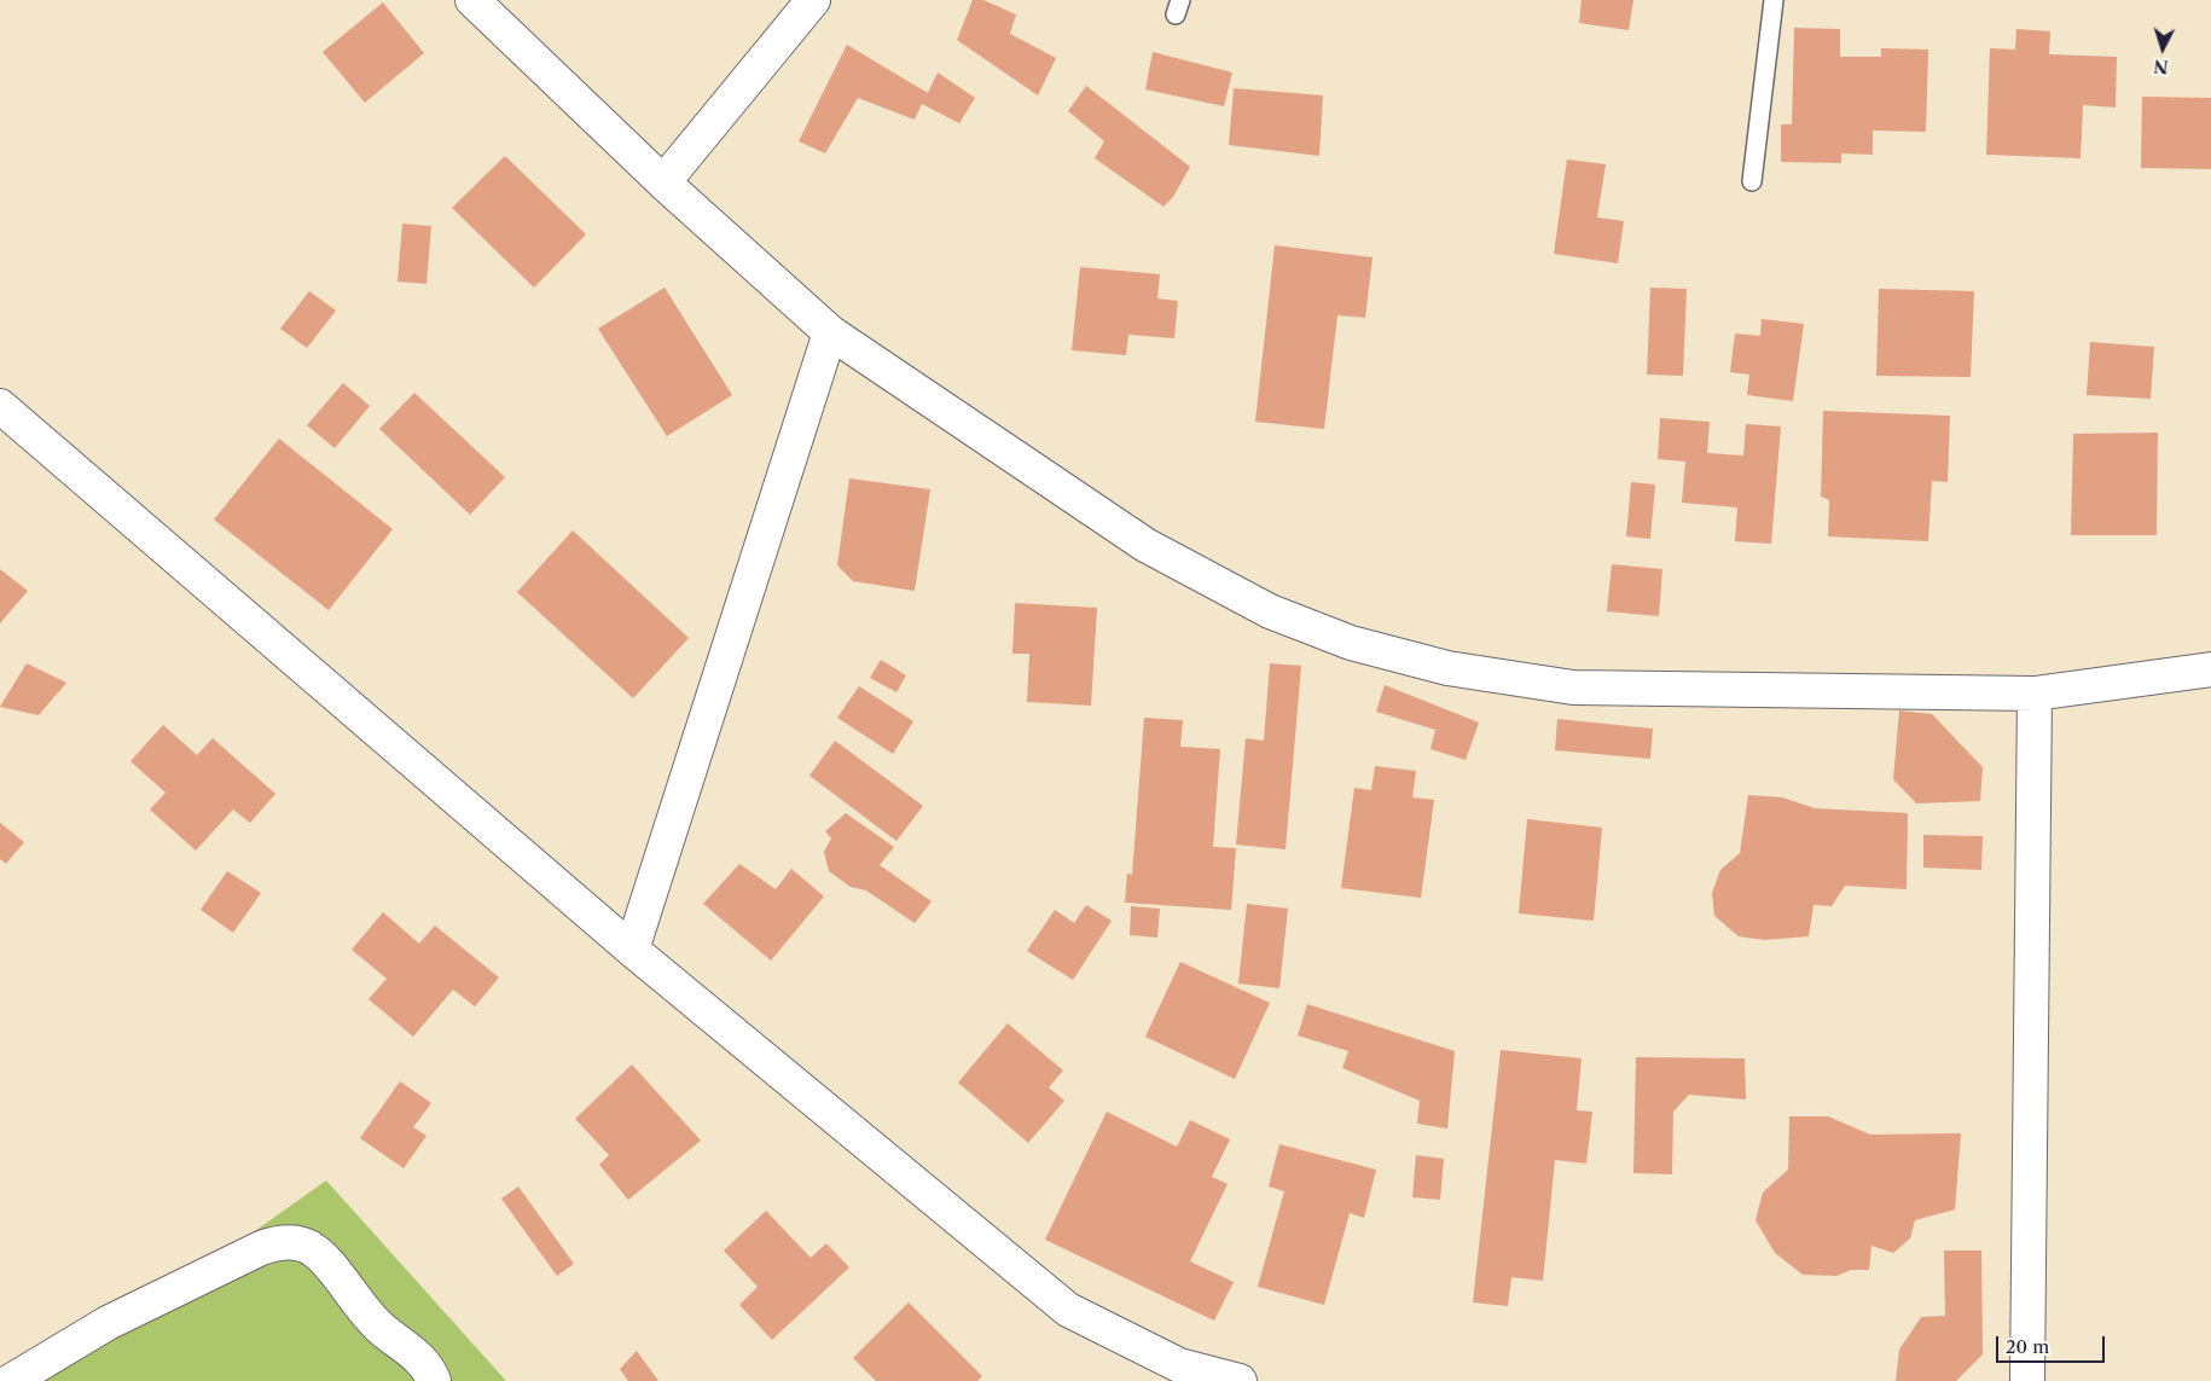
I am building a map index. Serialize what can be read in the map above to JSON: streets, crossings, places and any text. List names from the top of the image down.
{
  "scale_bar": "20 m",
  "north": "bottom"
}
